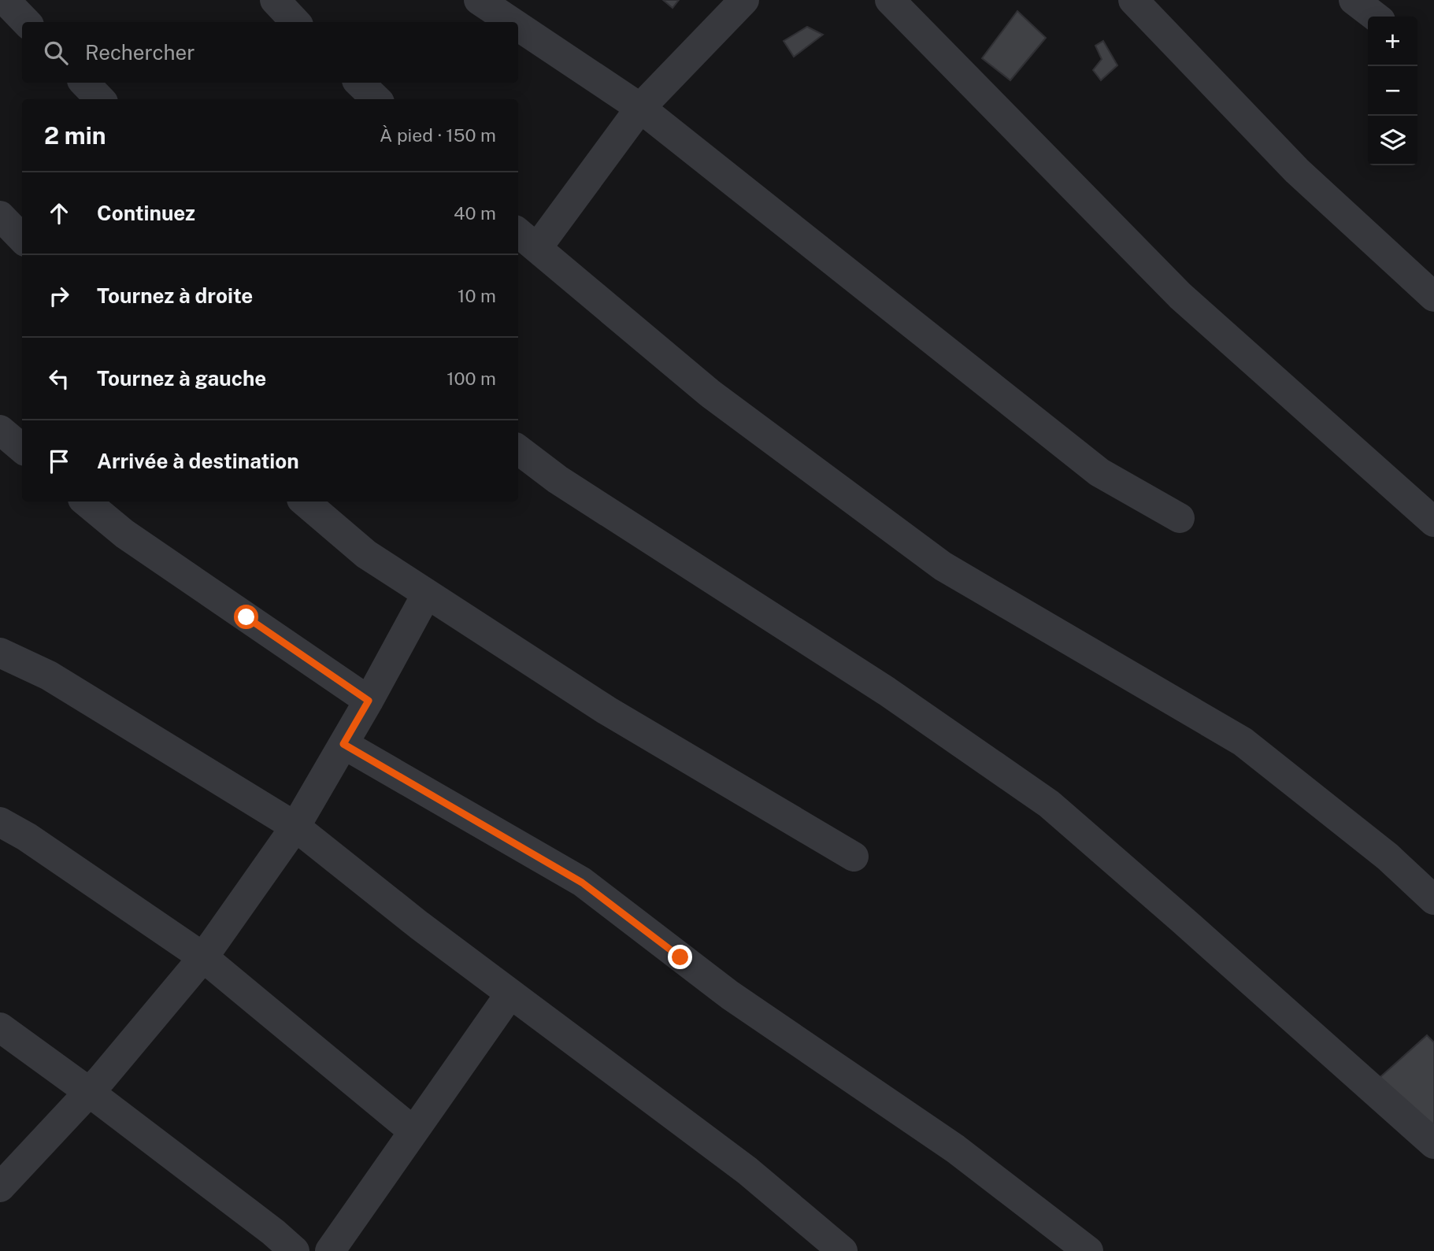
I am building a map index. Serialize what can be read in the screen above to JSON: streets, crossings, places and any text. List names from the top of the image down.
{
  "page": {
    "map_buttons": ["+", "−"],
    "search": "Rechercher",
    "heading": ["2 min", "À pied · 150 m"],
    "list": [
      ["Continuez", "40 m"],
      ["Tournez à droite", "10 m"],
      ["Tournez à gauche", "100 m"],
      "Arrivée à destination"
    ]
  }
}
